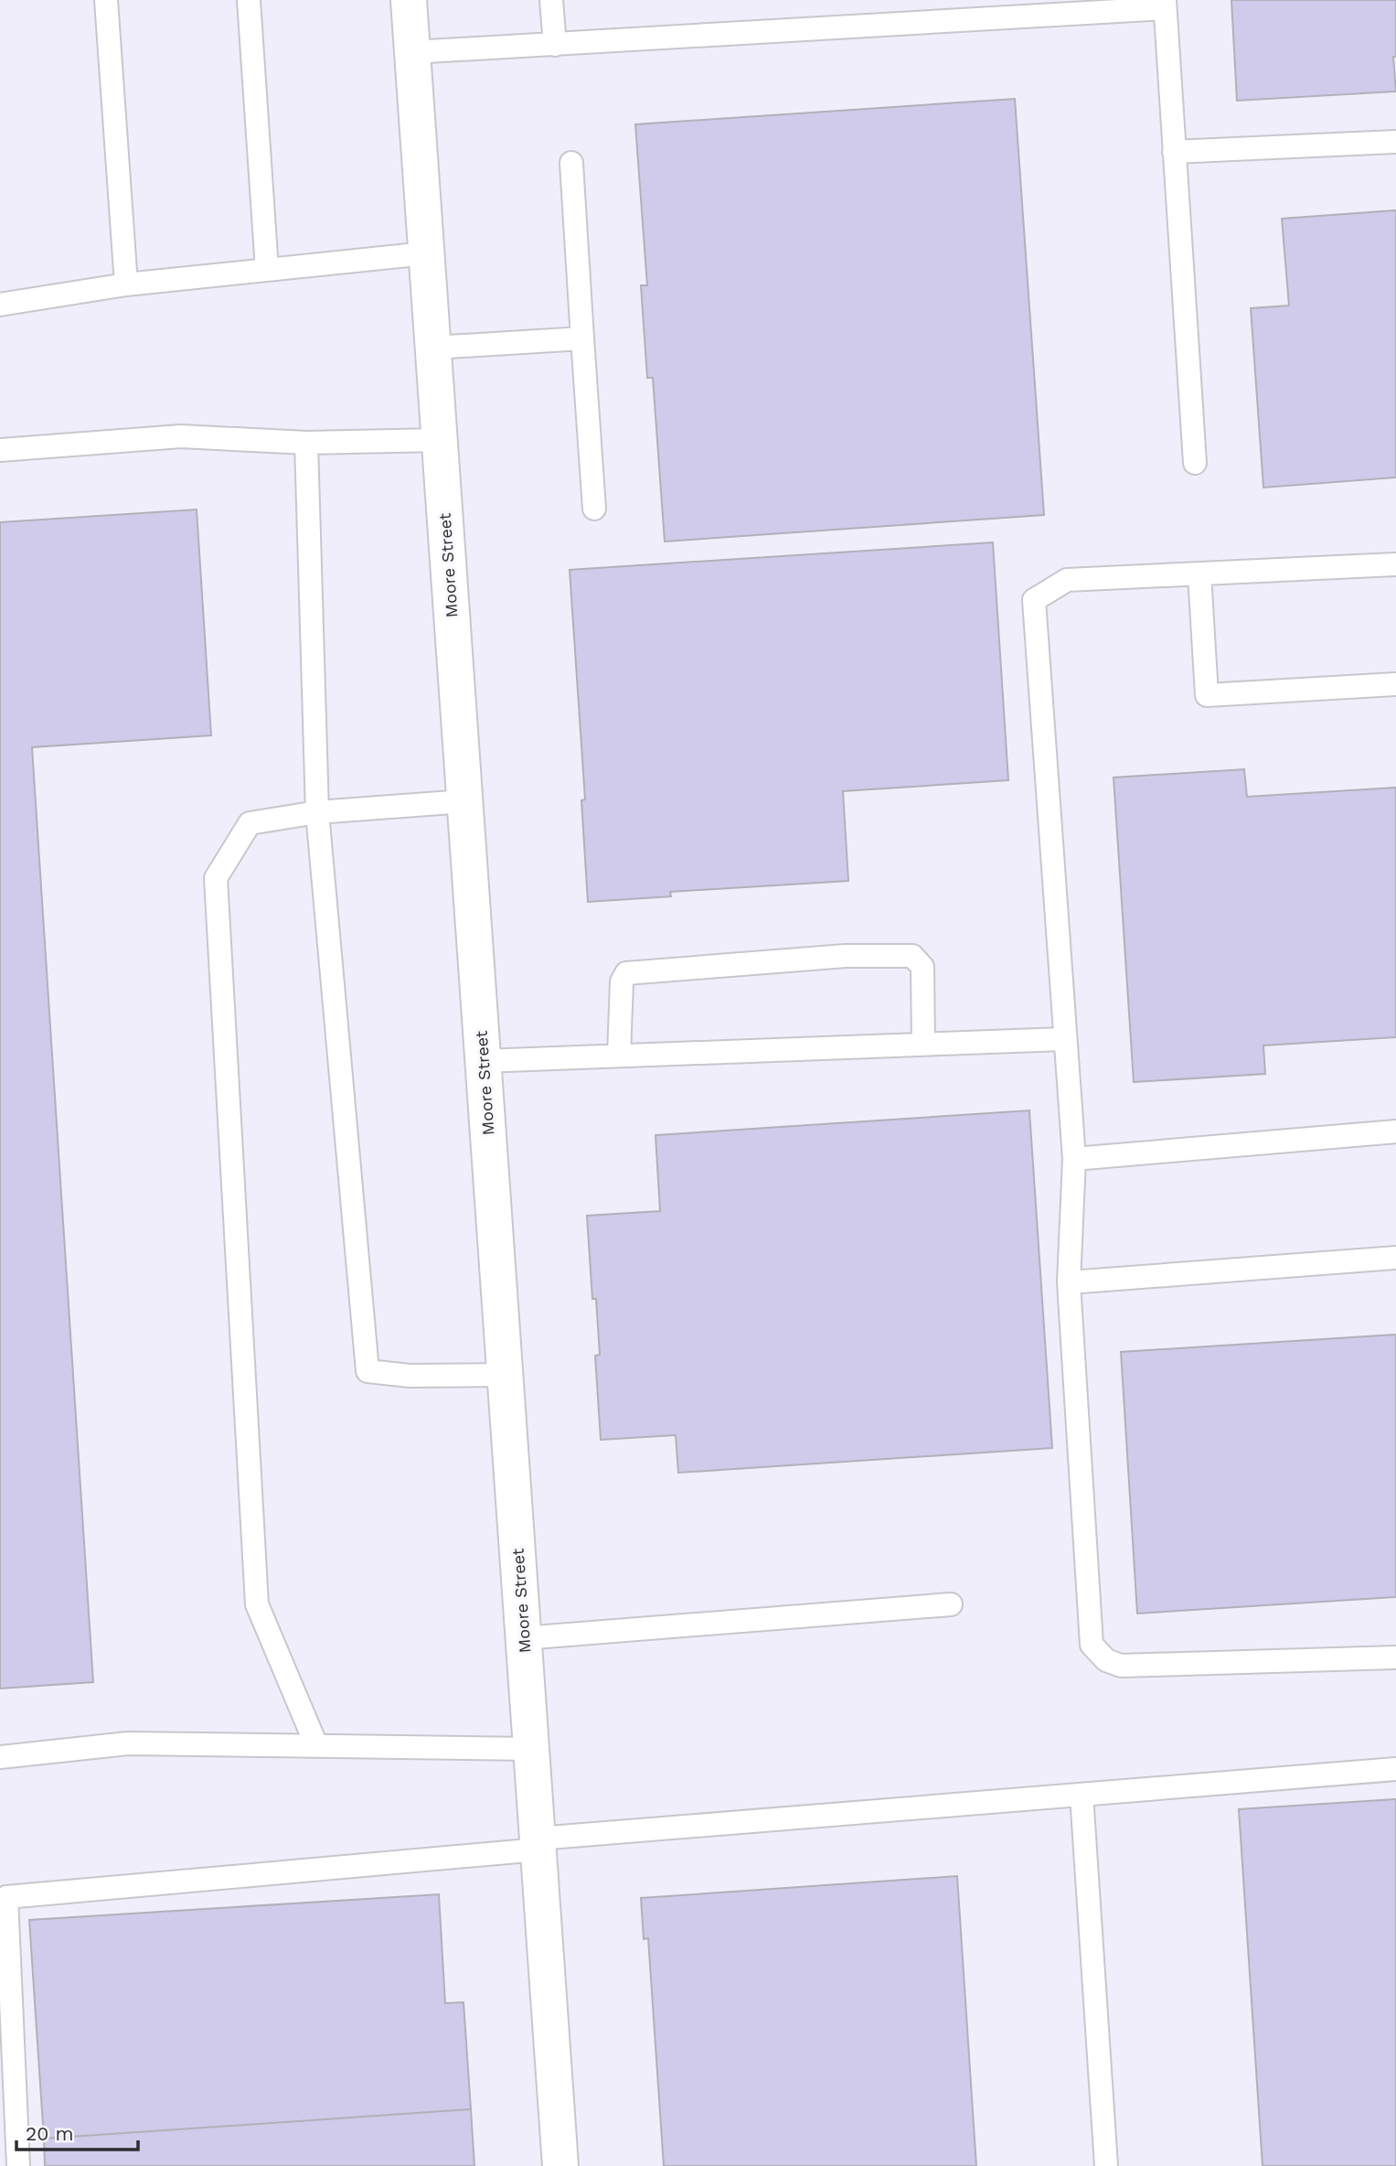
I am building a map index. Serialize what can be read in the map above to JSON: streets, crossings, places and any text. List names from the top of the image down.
{
  "streets": {
    "street": ["Moore Street"]
  },
  "scale_bar": "20 m"
}
